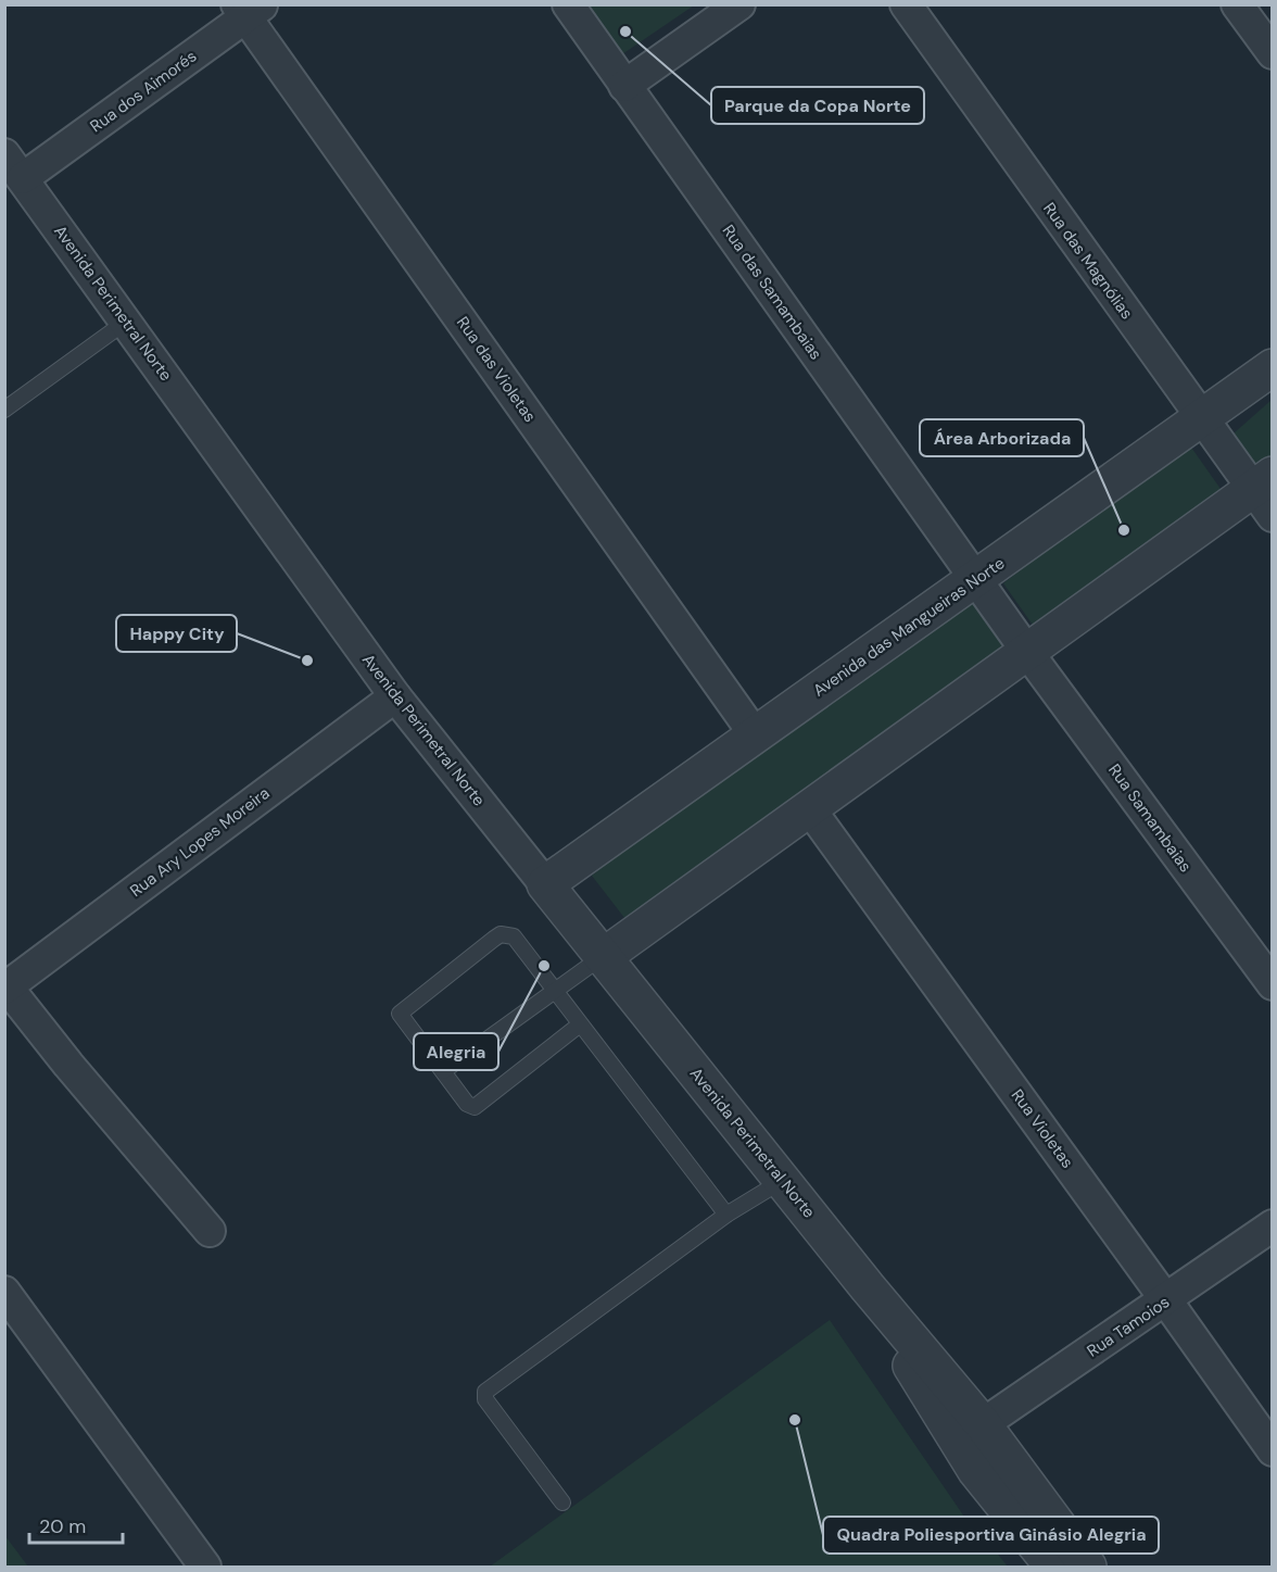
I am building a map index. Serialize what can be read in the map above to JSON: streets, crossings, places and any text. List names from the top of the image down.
{
  "streets": {
    "street": [
      "Rua dos Aimorés",
      "Rua das Magnólias",
      "Rua das Samambaias",
      "Avenida Perimetral Norte",
      "Rua das Violetas",
      "Avenida das Mangueiras Norte",
      "Rua Samambaias",
      "Rua Ary Lopes Moreira",
      "Rua Violetas",
      "Rua Tamoios"
    ]
  },
  "crossings": [
    ["Rua dos Aimorés", "Avenida Perimetral Norte"],
    ["Rua dos Aimorés", "Rua das Violetas"],
    ["Rua das Magnólias", "Avenida das Mangueiras Norte"],
    ["Rua das Samambaias", "Avenida das Mangueiras Norte"],
    ["Rua das Samambaias", "Rua Samambaias"],
    ["Avenida Perimetral Norte", "Avenida das Mangueiras Norte"],
    ["Avenida Perimetral Norte", "Rua Ary Lopes Moreira"],
    ["Avenida Perimetral Norte", "Rua Tamoios"],
    ["Rua das Violetas", "Avenida das Mangueiras Norte"],
    ["Rua Violetas", "Rua Tamoios"]
  ],
  "places": [
    "Parque da Copa Norte",
    "Área Arborizada",
    "Happy City",
    "Alegria",
    "Quadra Poliesportiva Ginásio Alegria"
  ],
  "scale_bar": "20 m"
}
